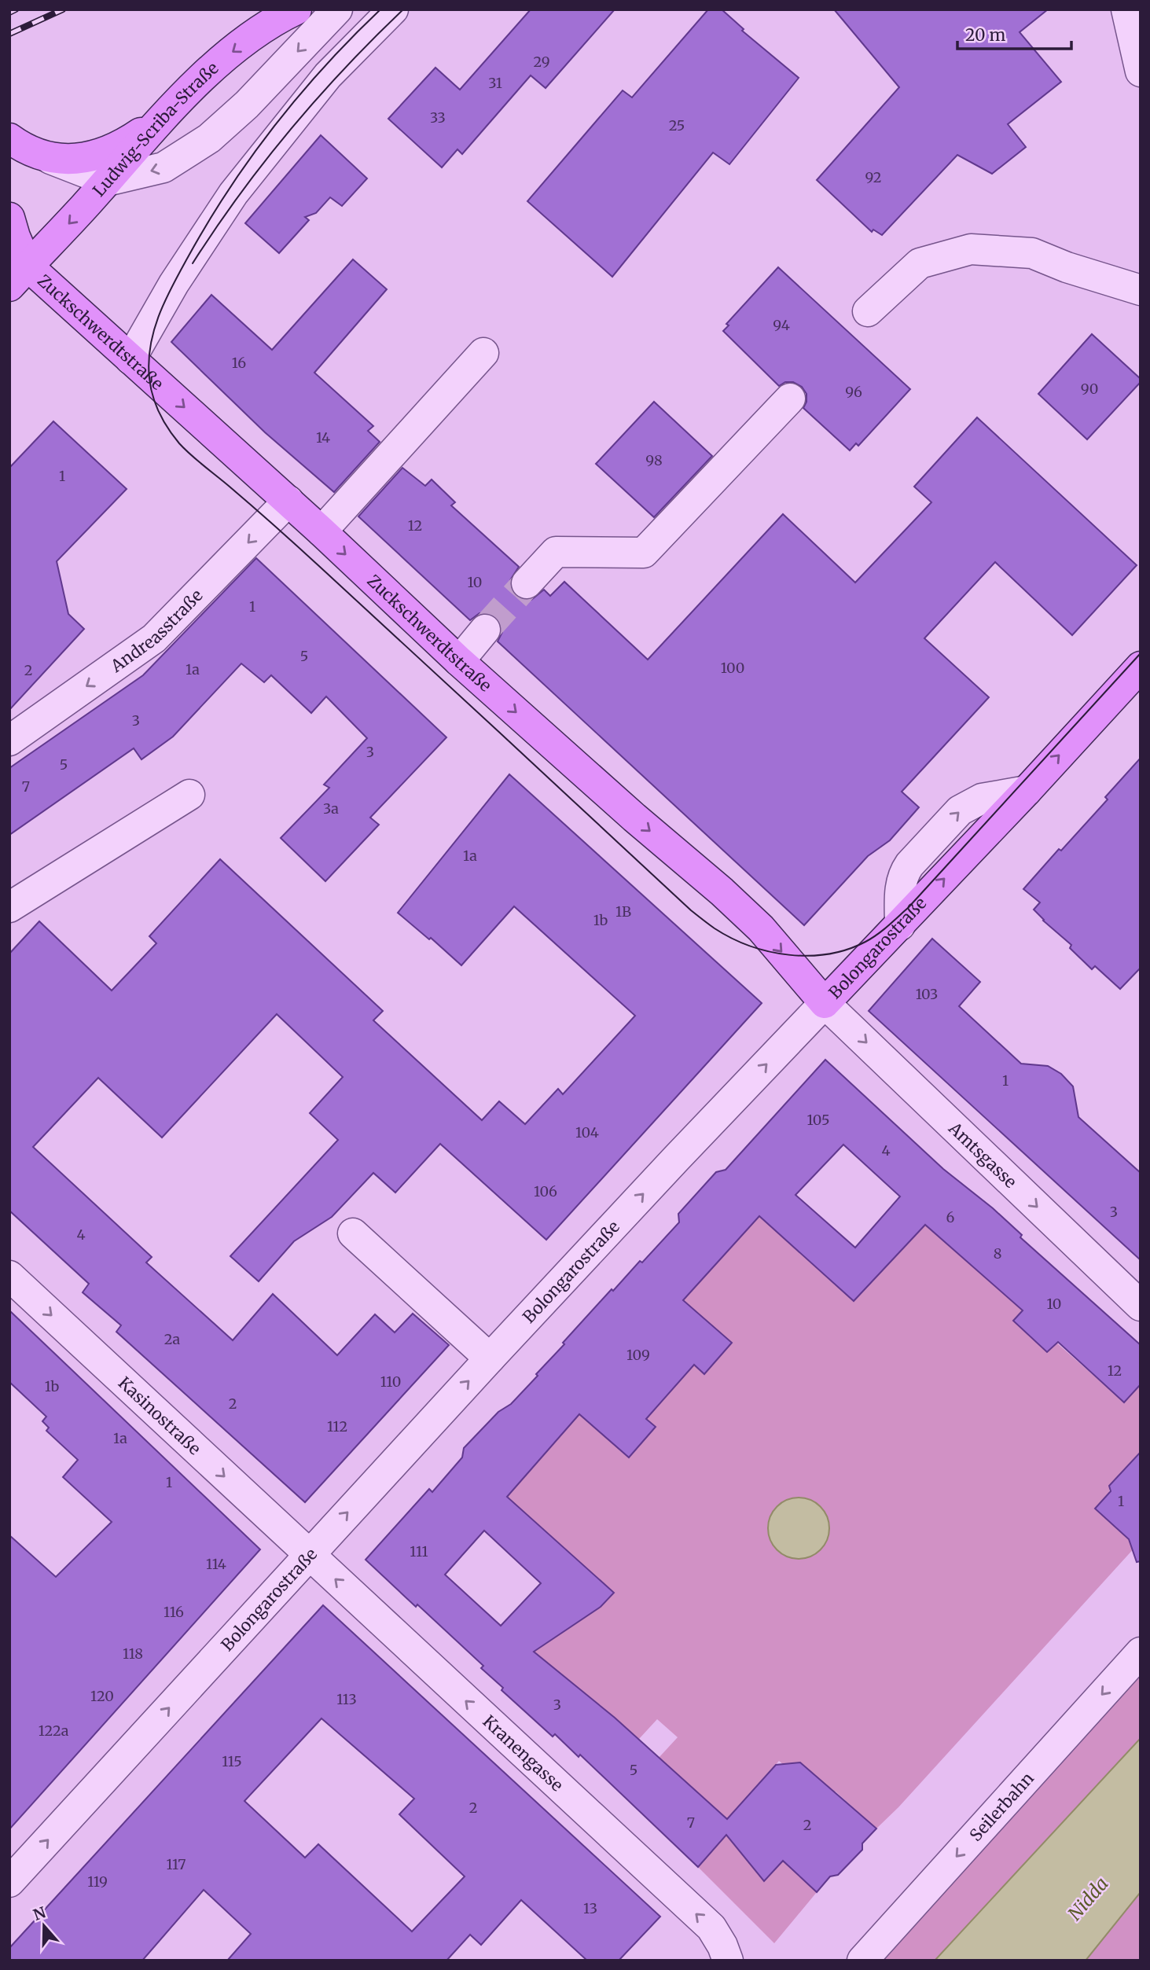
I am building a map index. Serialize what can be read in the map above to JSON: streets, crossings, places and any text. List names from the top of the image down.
{
  "streets": {
    "main road": ["Ludwig-Scriba-Straße", "Zuckschwerdtstraße", "Bolongarostraße"],
    "street": [
      "Andreasstraße",
      "Amtsgasse",
      "Kasinostraße",
      "Kranengasse",
      "Seilerbahn"
    ]
  },
  "crossings": [
    ["Ludwig-Scriba-Straße", "Zuckschwerdtstraße"],
    ["Zuckschwerdtstraße", "Andreasstraße"],
    ["Zuckschwerdtstraße", "Bolongarostraße"],
    ["Zuckschwerdtstraße", "Amtsgasse"],
    ["Bolongarostraße", "Amtsgasse"],
    ["Bolongarostraße", "Kasinostraße"],
    ["Bolongarostraße", "Kranengasse"],
    ["Kasinostraße", "Kranengasse"]
  ],
  "one_way": [
    "Ludwig-Scriba-Straße",
    "Zuckschwerdtstraße",
    "Bolongarostraße",
    "Amtsgasse",
    "Kranengasse",
    "Seilerbahn"
  ],
  "water": ["Nidda"],
  "house_numbers": [
    "29",
    "31",
    "33",
    "25",
    "92",
    "94",
    "16",
    "90",
    "96",
    "14",
    "98",
    "1",
    "12",
    "10",
    "1",
    "5",
    "100",
    "1a",
    "2",
    "3",
    "3",
    "5",
    "7",
    "3a",
    "1a",
    "1B",
    "1b",
    "103",
    "1",
    "105",
    "104",
    "4",
    "106",
    "3",
    "6",
    "4",
    "8",
    "10",
    "2a",
    "109",
    "12",
    "110",
    "1b",
    "2",
    "112",
    "1a",
    "1",
    "1",
    "111",
    "114",
    "116",
    "118",
    "120",
    "113",
    "3",
    "122a",
    "115",
    "5",
    "2",
    "7",
    "2",
    "117",
    "119",
    "13"
  ],
  "scale_bar": "20 m",
  "north": "top"
}
